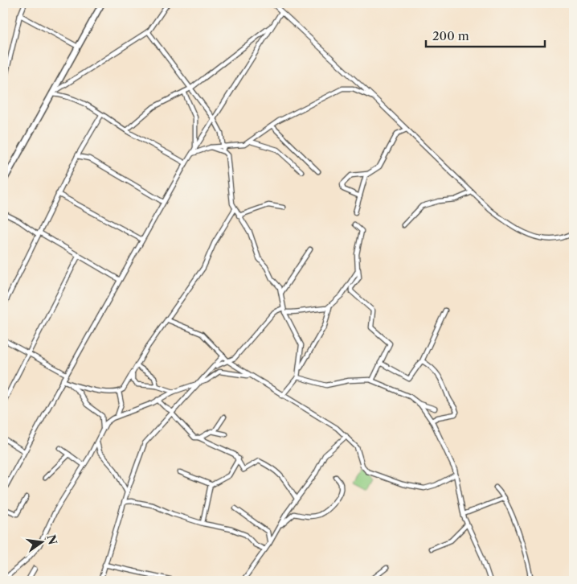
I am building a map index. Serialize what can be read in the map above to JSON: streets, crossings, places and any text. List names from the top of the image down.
{
  "scale_bar": "200 m",
  "north": "right"
}
